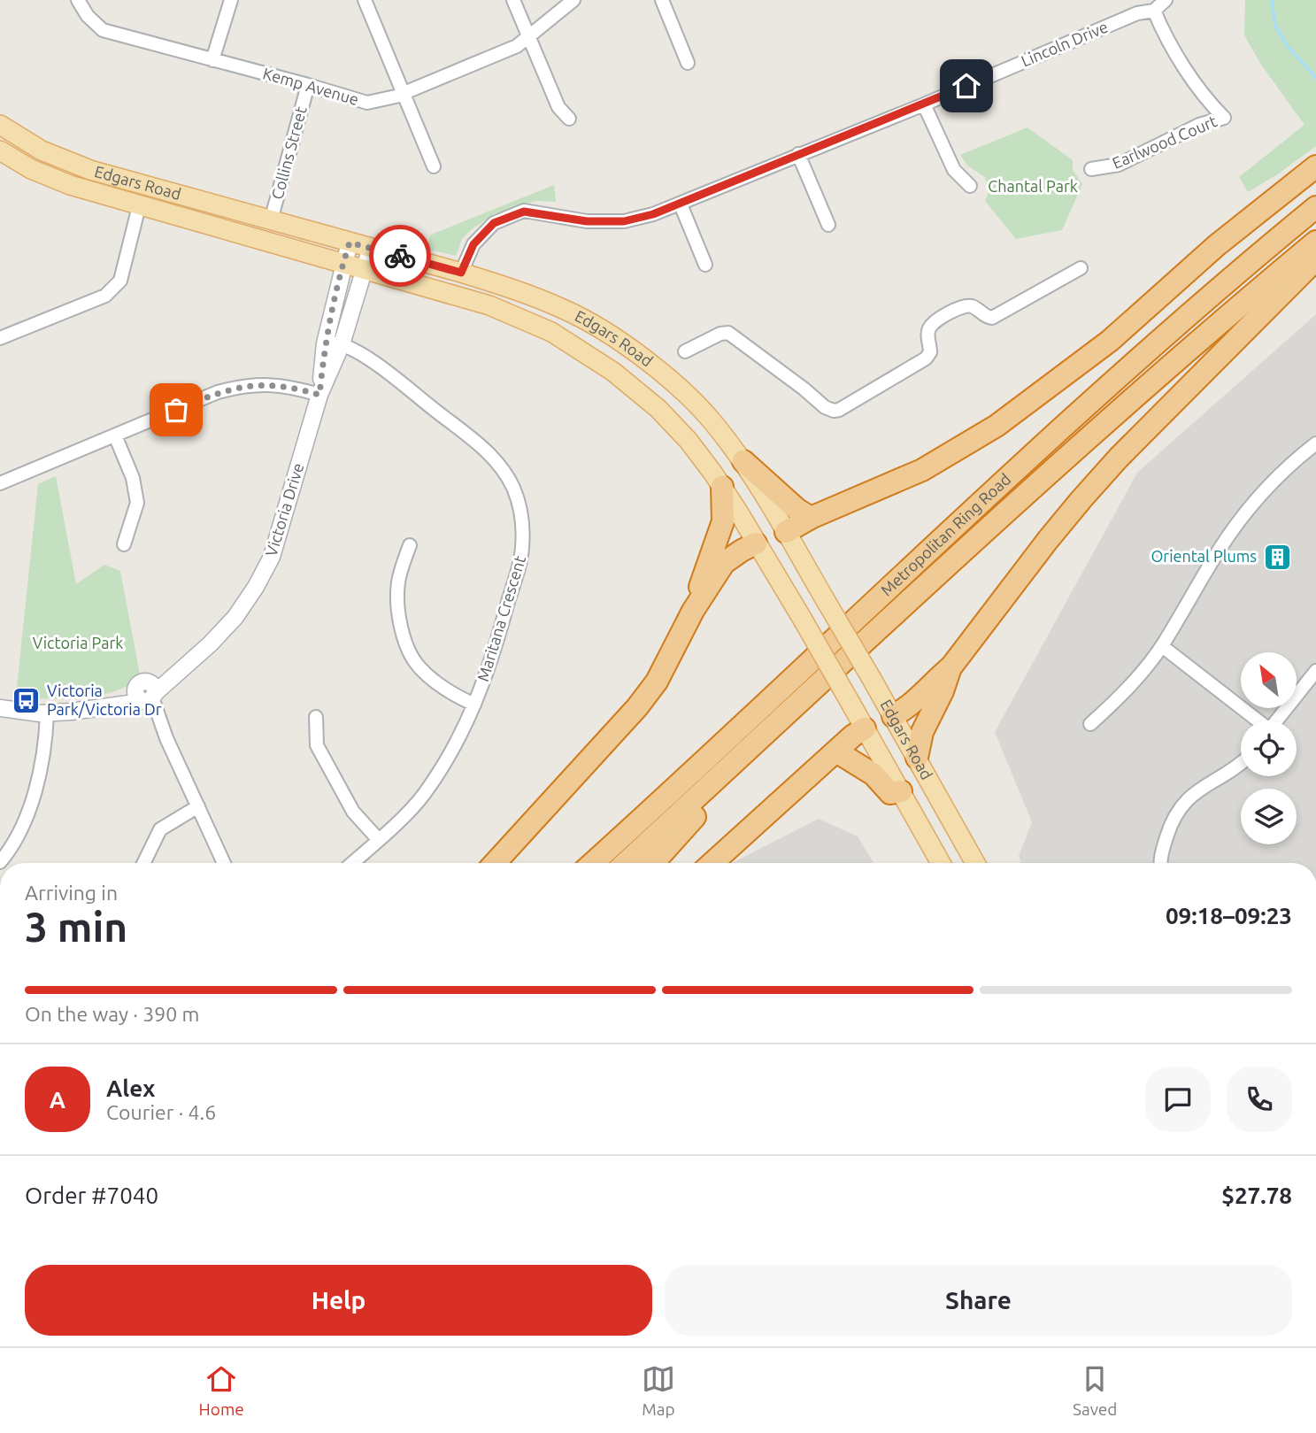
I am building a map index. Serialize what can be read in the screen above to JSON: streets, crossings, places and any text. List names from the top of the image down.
{
  "streets": {
    "highway": ["Metropolitan Ring Road"],
    "main road": ["Edgars Road"],
    "street": [
      "Lincoln Drive",
      "Kemp Avenue",
      "Earlwood Court",
      "Collins Street",
      "Victoria Drive",
      "Maritana Crescent"
    ]
  },
  "crossings": [
    ["Lincoln Drive", "Earlwood Court"],
    ["Lincoln Drive", "Edgars Road"],
    ["Kemp Avenue", "Collins Street"],
    ["Collins Street", "Edgars Road"],
    ["Edgars Road", "Victoria Drive"],
    ["Victoria Drive", "Maritana Crescent"]
  ],
  "parks": ["Chantal Park", "Victoria Park"],
  "places": {
    "building": ["Oriental Plums"],
    "bus stop": ["Victoria Park/Victoria Dr"]
  },
  "north": "top left",
  "page": {
    "heading": ["3 min", "Arriving in", "09:18–09:23"],
    "panel": [
      "Alex",
      "Courier · 4.6",
      "Order #7040",
      "$27.78"
    ],
    "bar": "On the way · 390 m",
    "round": "A",
    "buttons": ["Help", "Share"],
    "tabs": ["Home", "Map", "Saved"]
  }
}
